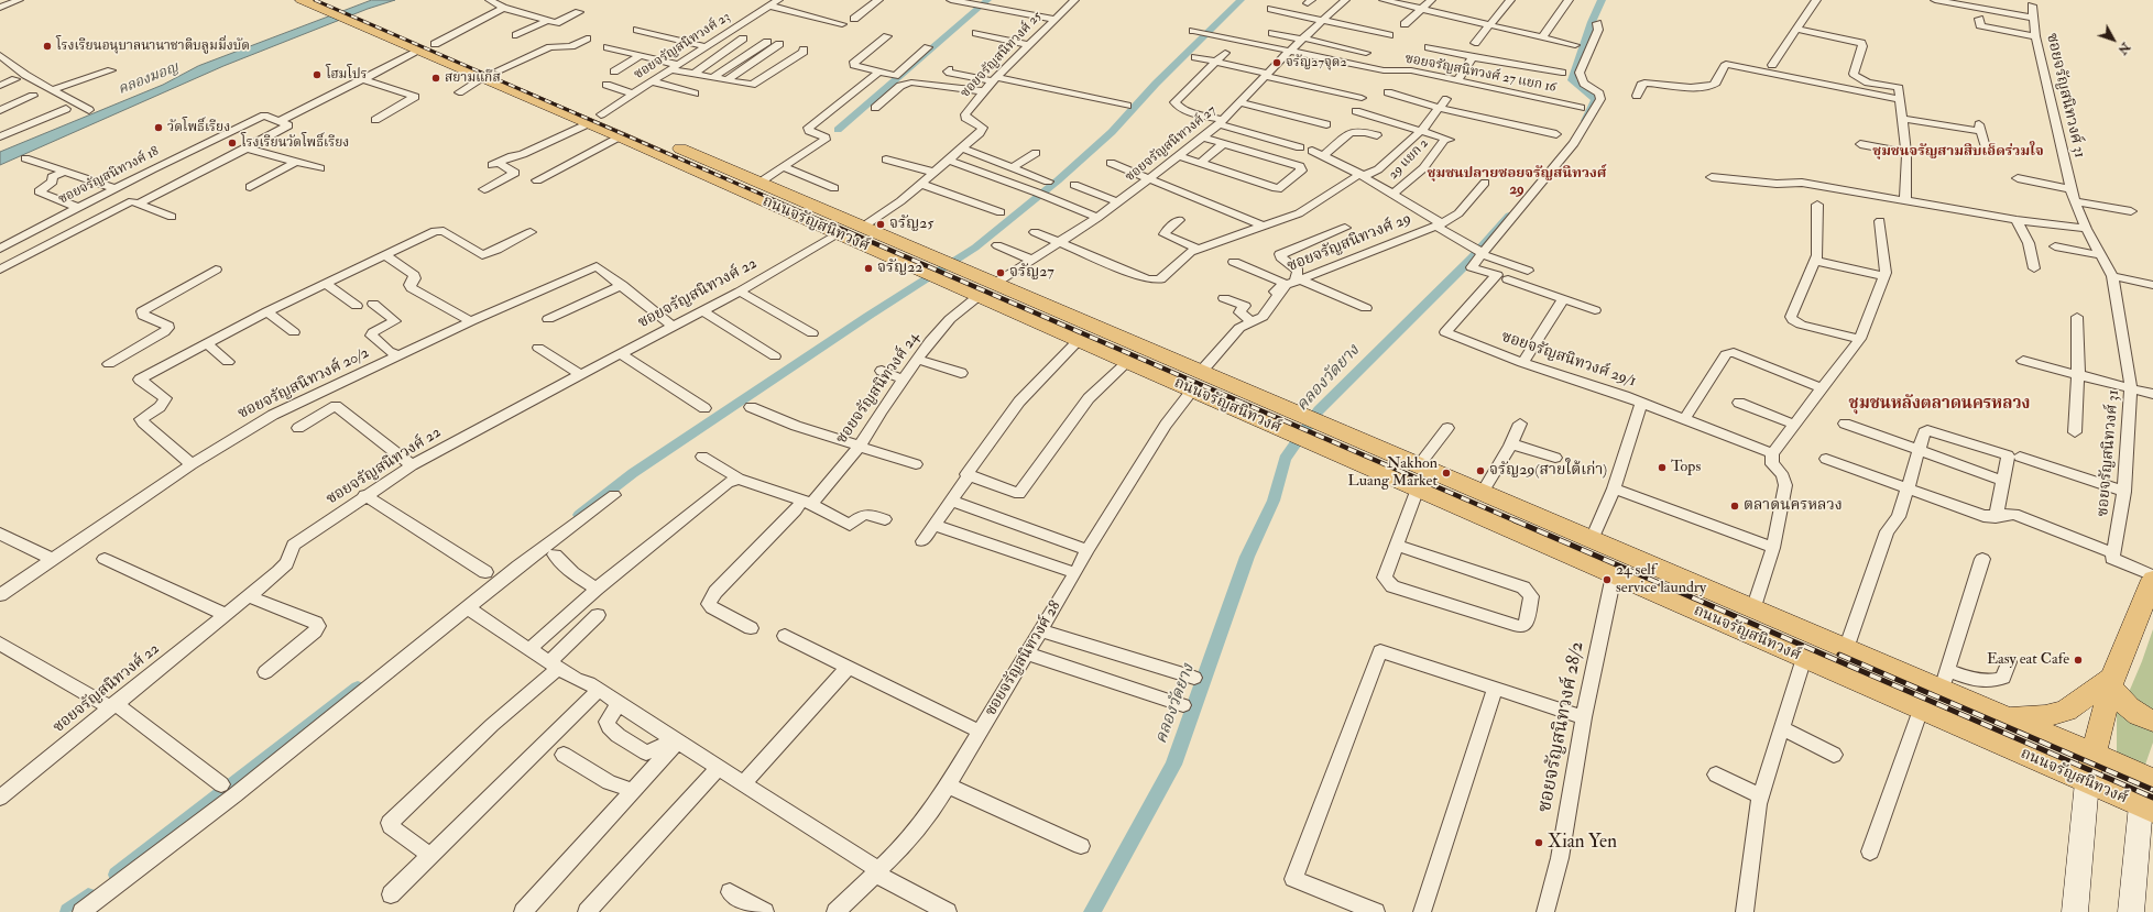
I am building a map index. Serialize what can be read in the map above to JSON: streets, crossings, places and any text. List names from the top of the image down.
{
  "streets": {
    "main road": ["ถนนจรัญสนิทวงศ์"],
    "street": [
      "ซอยจรัญสนิทวงศ์ 23",
      "ซอยจรัญสนิทวงศ์ 25",
      "ซอยจรัญสนิทวงศ์ 27 แยก 16",
      "ซอยจรัญสนิทวงศ์ 31",
      "ซอยจรัญสนิทวงศ์ 27",
      "29 แยก 2",
      "ซอยจรัญสนิทวงศ์ 18",
      "ซอยจรัญสนิทวงศ์ 29",
      "ซอยจรัญสนิทวงศ์ 22",
      "ซอยจรัญสนิทวงศ์ 29/1",
      "ซอยจรัญสนิทวงศ์ 20/2",
      "ซอยจรัญสนิทวงศ์ 24",
      "ซอยจรัญสนิทวงศ์ 28",
      "ซอยจรัญสนิทวงศ์ 28/2"
    ]
  },
  "crossings": [
    ["ซอยจรัญสนิทวงศ์ 23", "ถนนจรัญสนิทวงศ์"],
    ["ซอยจรัญสนิทวงศ์ 25", "ถนนจรัญสนิทวงศ์"],
    ["ซอยจรัญสนิทวงศ์ 27 แยก 16", "ซอยจรัญสนิทวงศ์ 27"],
    ["ซอยจรัญสนิทวงศ์ 27", "ถนนจรัญสนิทวงศ์"],
    ["ซอยจรัญสนิทวงศ์ 27", "ซอยจรัญสนิทวงศ์ 24"],
    ["ถนนจรัญสนิทวงศ์", "ซอยจรัญสนิทวงศ์ 29"],
    ["ถนนจรัญสนิทวงศ์", "ซอยจรัญสนิทวงศ์ 22"],
    ["ถนนจรัญสนิทวงศ์", "ซอยจรัญสนิทวงศ์ 29/1"],
    ["ถนนจรัญสนิทวงศ์", "ซอยจรัญสนิทวงศ์ 24"],
    ["ถนนจรัญสนิทวงศ์", "ซอยจรัญสนิทวงศ์ 28"],
    ["ถนนจรัญสนิทวงศ์", "ซอยจรัญสนิทวงศ์ 28/2"]
  ],
  "districts": ["ชุมชนจรัญสามสิบเอ็ดร่วมใจ", "ชุมชนปลายซอยจรัญสนิทวงศ์ 29", "ชุมชนหลังตลาดนครหลวง"],
  "water": ["คลองมอญ", "คลองวัดยาง"],
  "places": [
    "โรงเรียนอนุบาลนานาชาติบลูมมิ่งบัด",
    "จรัญ27จุด2",
    "โฮมโปร",
    "สยามแก๊ส",
    "วัดโพธิ์เรียง",
    "โรงเรียนวัดโพธิ์เรียง",
    "จรัญ25",
    "จรัญ22",
    "จรัญ27",
    "Tops",
    "จรัญ29(สายใต้เก่า)",
    "Nakhon Luang Market",
    "ตลาดนครหลวง",
    "24 self service laundry",
    "Easy eat Cafe",
    "Xian Yen"
  ],
  "north": "bottom right"
}
